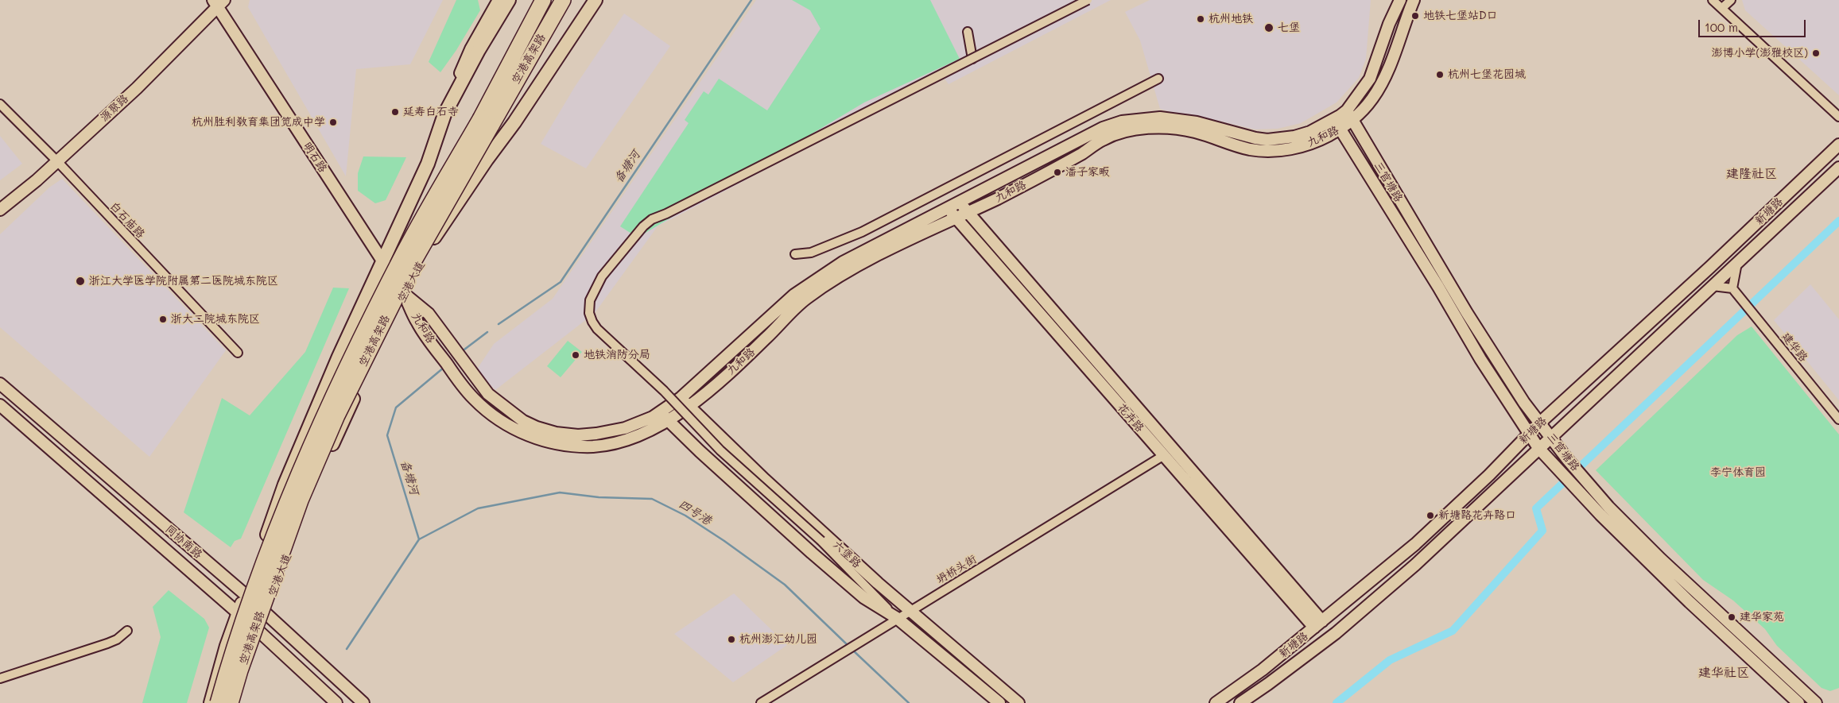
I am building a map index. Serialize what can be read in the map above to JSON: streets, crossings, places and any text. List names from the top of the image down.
{
  "streets": {
    "highway": ["空港高架路"],
    "main road": ["空港大道"],
    "street": [
      "源聚路",
      "九和路",
      "明石路",
      "三官塘路",
      "新塘路",
      "白石庙路",
      "建华路",
      "花卉路",
      "同协南路",
      "六堡路",
      "坍桥头街"
    ]
  },
  "crossings": [
    ["源聚路", "明石路"],
    ["源聚路", "白石庙路"],
    ["九和路", "明石路"],
    ["九和路", "三官塘路"],
    ["九和路", "空港大道"],
    ["九和路", "花卉路"],
    ["九和路", "六堡路"],
    ["明石路", "空港大道"],
    ["三官塘路", "新塘路"],
    ["新塘路", "花卉路"],
    ["空港大道", "同协南路"],
    ["花卉路", "坍桥头街"],
    ["六堡路", "坍桥头街"]
  ],
  "districts": ["建隆社区", "建华社区"],
  "water": ["备塘河", "四号港"],
  "parks": ["李宁体育园"],
  "places": [
    "地铁七堡站D口",
    "杭州地铁",
    "七堡",
    "澎博小学(澎雅校区)",
    "杭州七堡花园城",
    "延寿白石寺",
    "杭州胜利教育集团笕成中学",
    "潘子家畈",
    "浙江大学医学院附属第二医院城东院区",
    "浙大二院城东院区",
    "地铁消防分局",
    "新塘路花卉路口",
    "建华家苑",
    "杭州澎汇幼儿园"
  ],
  "scale_bar": "100 m"
}
